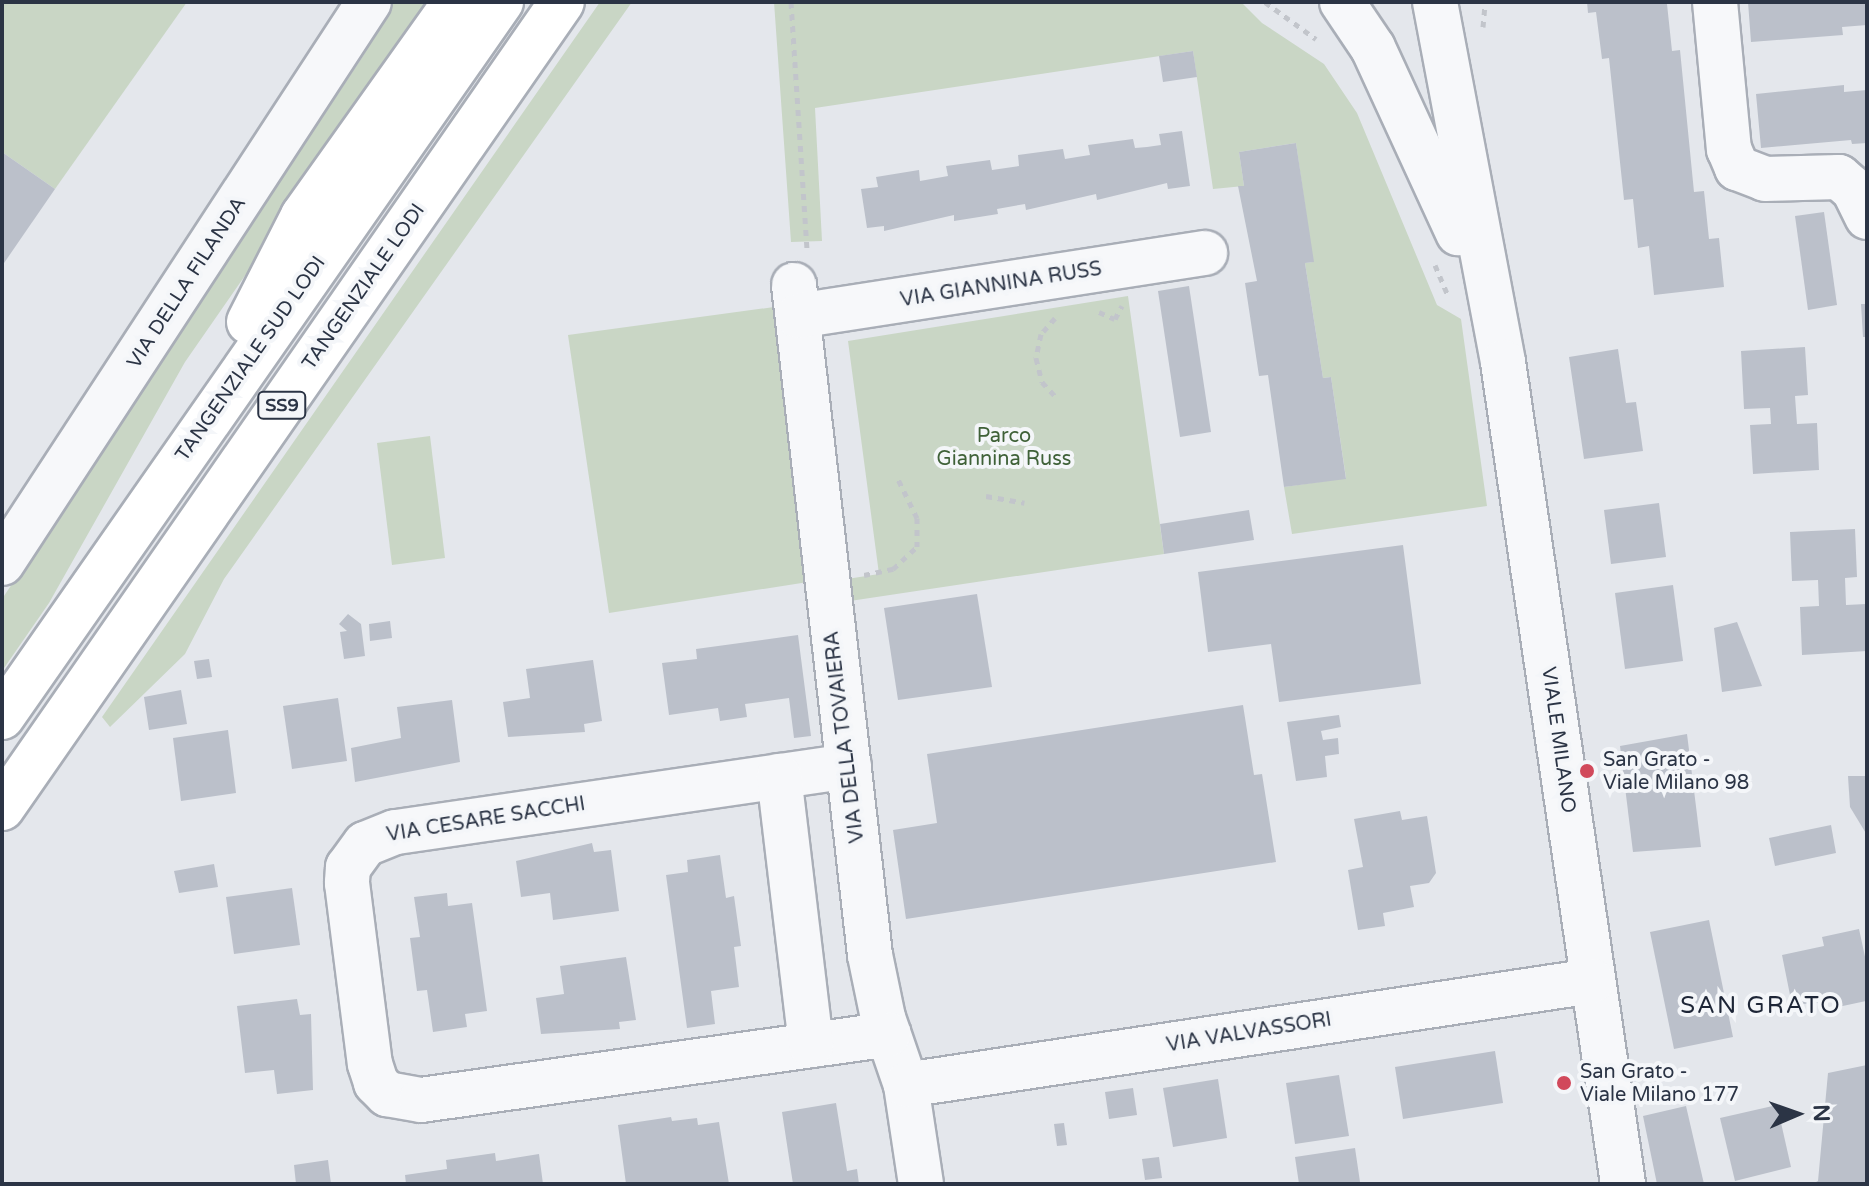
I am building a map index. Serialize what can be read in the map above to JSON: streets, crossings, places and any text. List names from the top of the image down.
{
  "streets": {
    "highway": ["TANGENZIALE LODI", "TANGENZIALE SUD LODI", "SS9"],
    "street": [
      "VIA DELLA FILANDA",
      "VIA GIANNINA RUSS",
      "VIA DELLA TOVAIERA",
      "VIALE MILANO",
      "VIA CESARE SACCHI",
      "VIA VALVASSORI"
    ]
  },
  "crossings": [
    ["VIA GIANNINA RUSS", "VIA DELLA TOVAIERA"],
    ["VIA DELLA TOVAIERA", "VIA CESARE SACCHI"],
    ["VIA DELLA TOVAIERA", "VIA VALVASSORI"],
    ["VIALE MILANO", "VIA VALVASSORI"]
  ],
  "districts": ["SAN GRATO"],
  "parks": ["Parco Giannina Russ"],
  "places": ["San Grato - Viale Milano 98", "San Grato - Viale Milano 177"],
  "north": "right"
}
